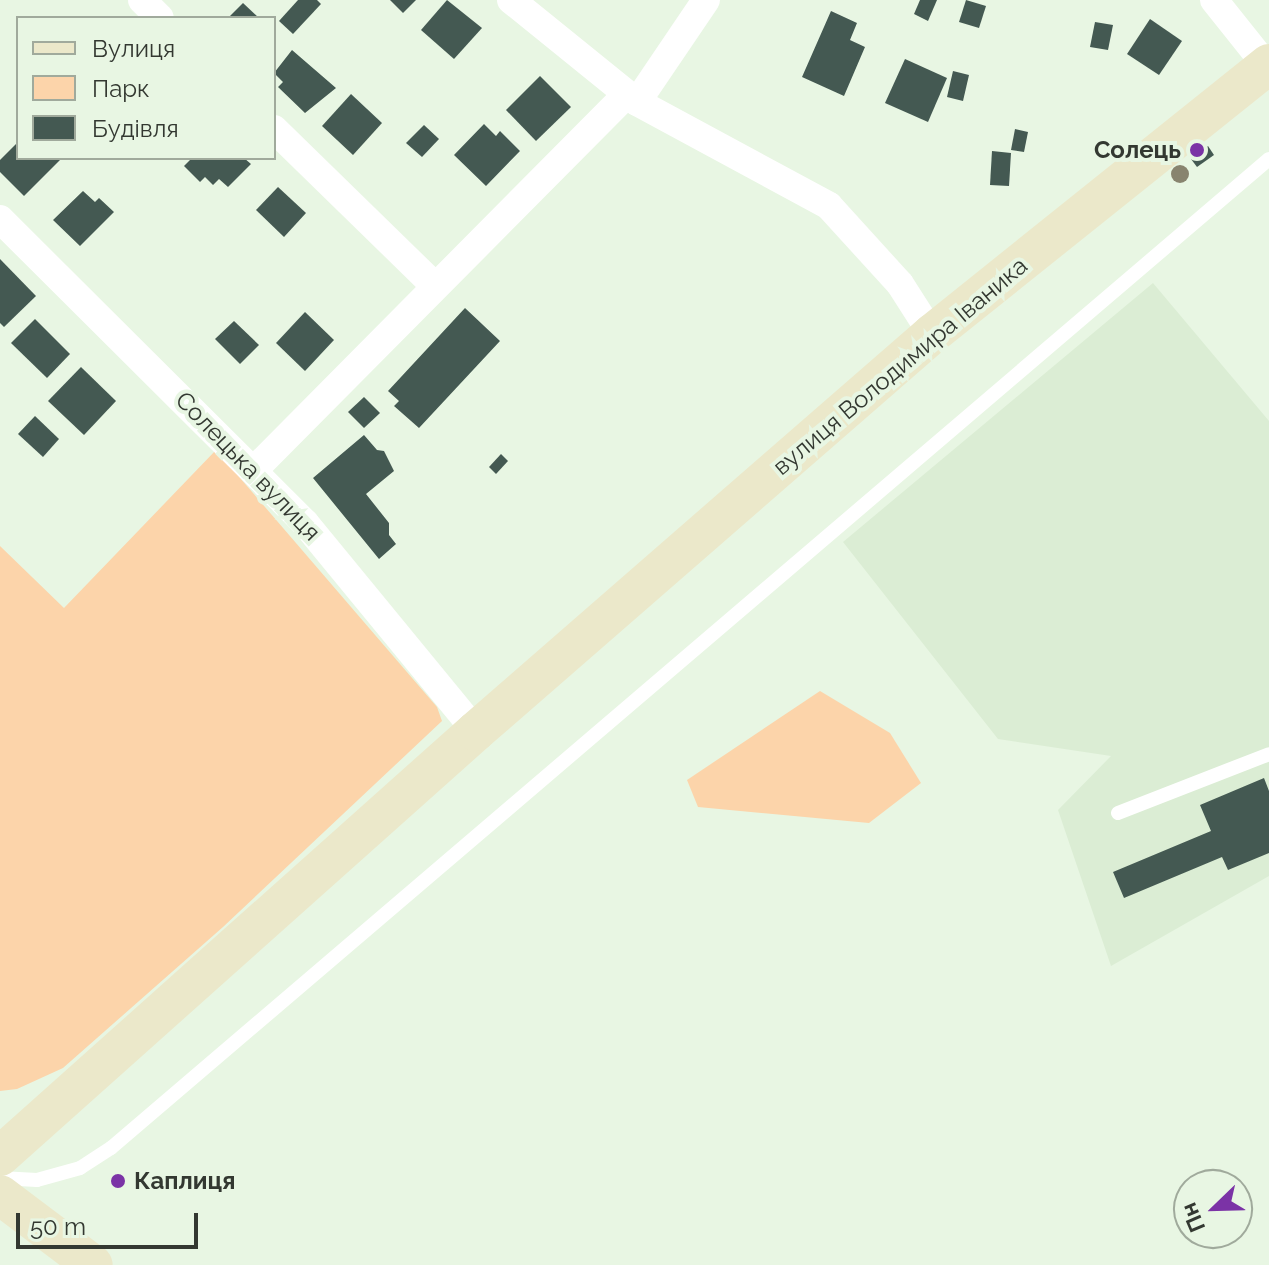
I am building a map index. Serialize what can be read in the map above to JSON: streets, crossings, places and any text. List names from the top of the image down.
{
  "streets": {
    "main road": ["вулиця Володимира Іваника"],
    "street": ["Солецька вулиця"]
  },
  "crossings": [
    ["вулиця Володимира Іваника", "Солецька вулиця"]
  ],
  "places": ["Солець", "Каплиця"],
  "legend": ["Вулиця", "Парк", "Будівля"],
  "scale_bar": "50 m",
  "north": "bottom left"
}
